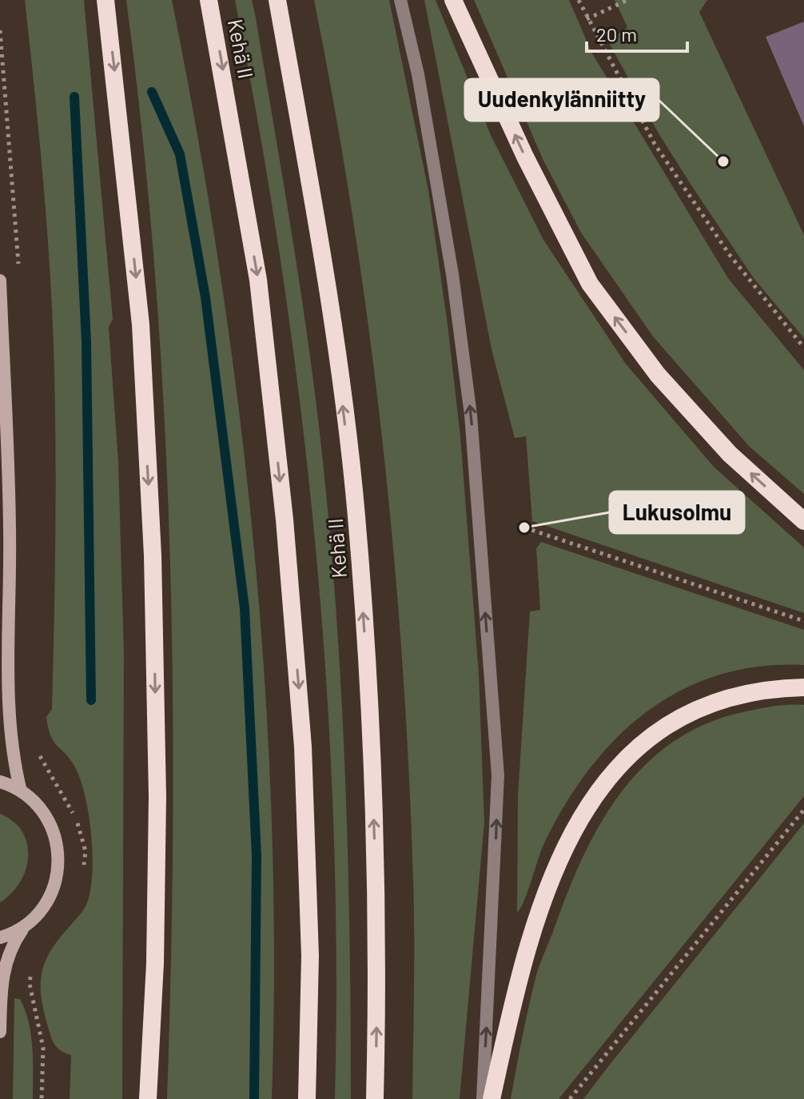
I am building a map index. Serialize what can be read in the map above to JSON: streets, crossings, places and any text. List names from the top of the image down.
{
  "streets": {
    "highway": ["Kehä II"]
  },
  "places": ["Uudenkylänniitty", "Lukusolmu"],
  "scale_bar": "20 m"
}
